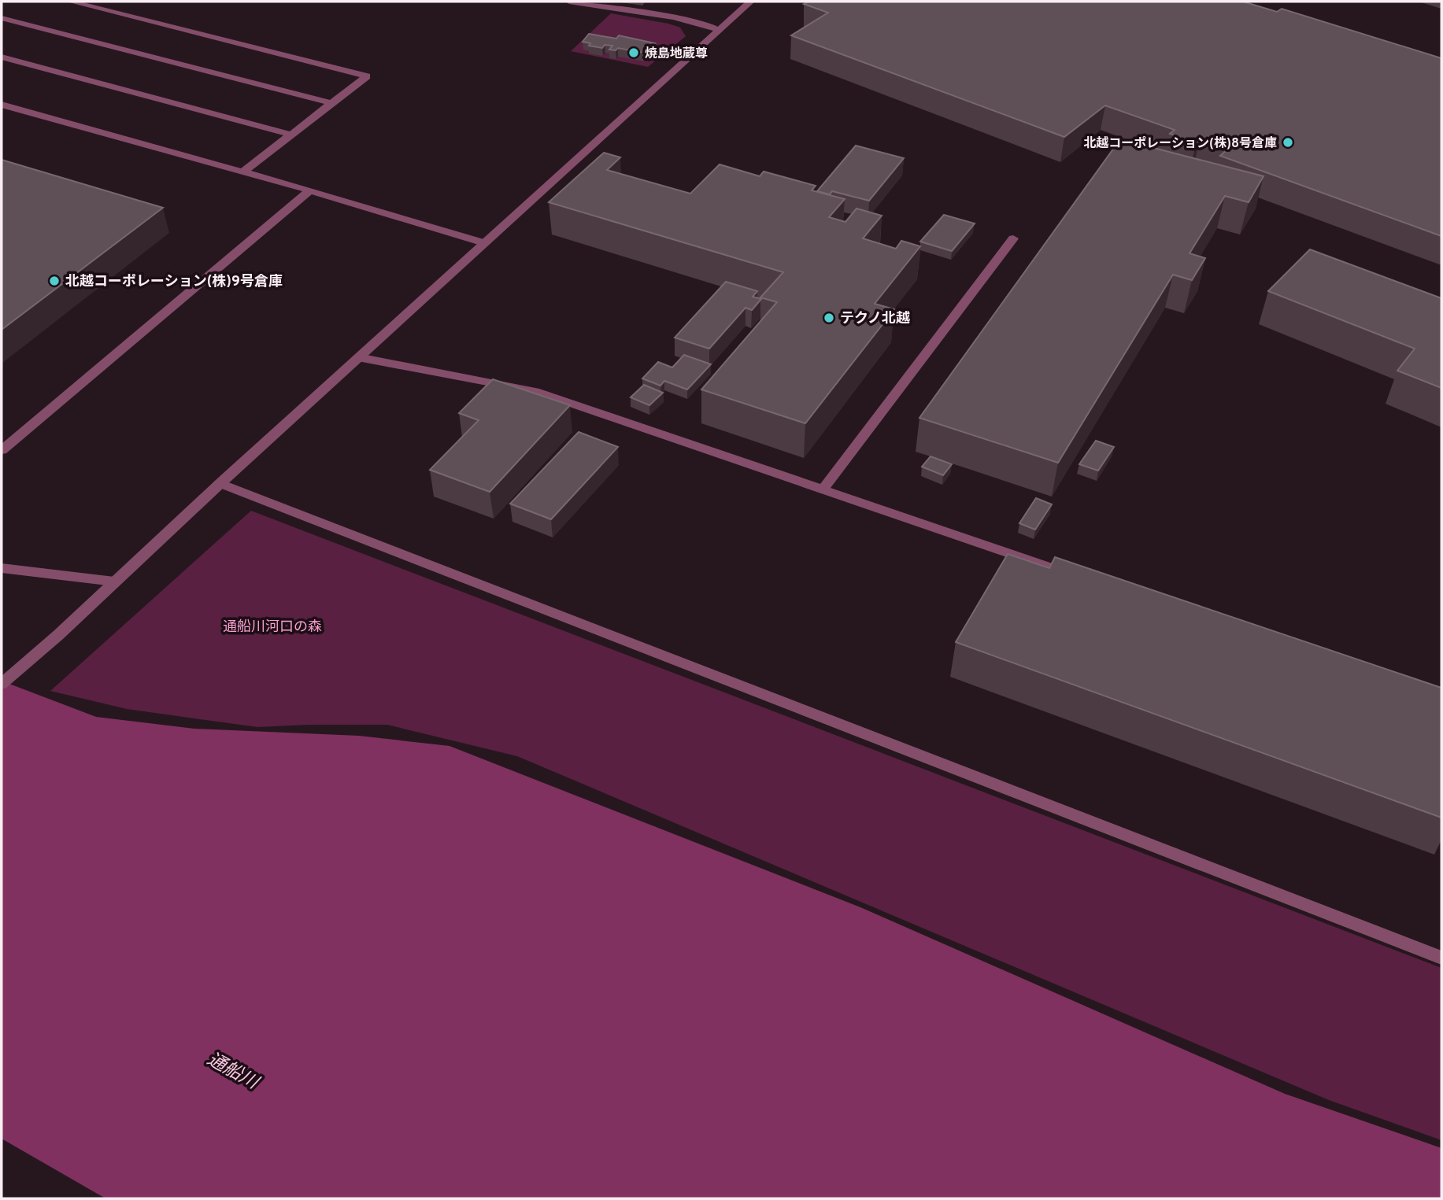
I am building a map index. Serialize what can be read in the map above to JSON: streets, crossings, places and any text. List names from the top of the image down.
{
  "water": ["通船川"],
  "parks": ["通船川河口の森"],
  "places": [
    "焼島地蔵尊",
    "北越コーポレーション(株)8号倉庫",
    "北越コーポレーション(株)9号倉庫",
    "テクノ北越"
  ]
}
